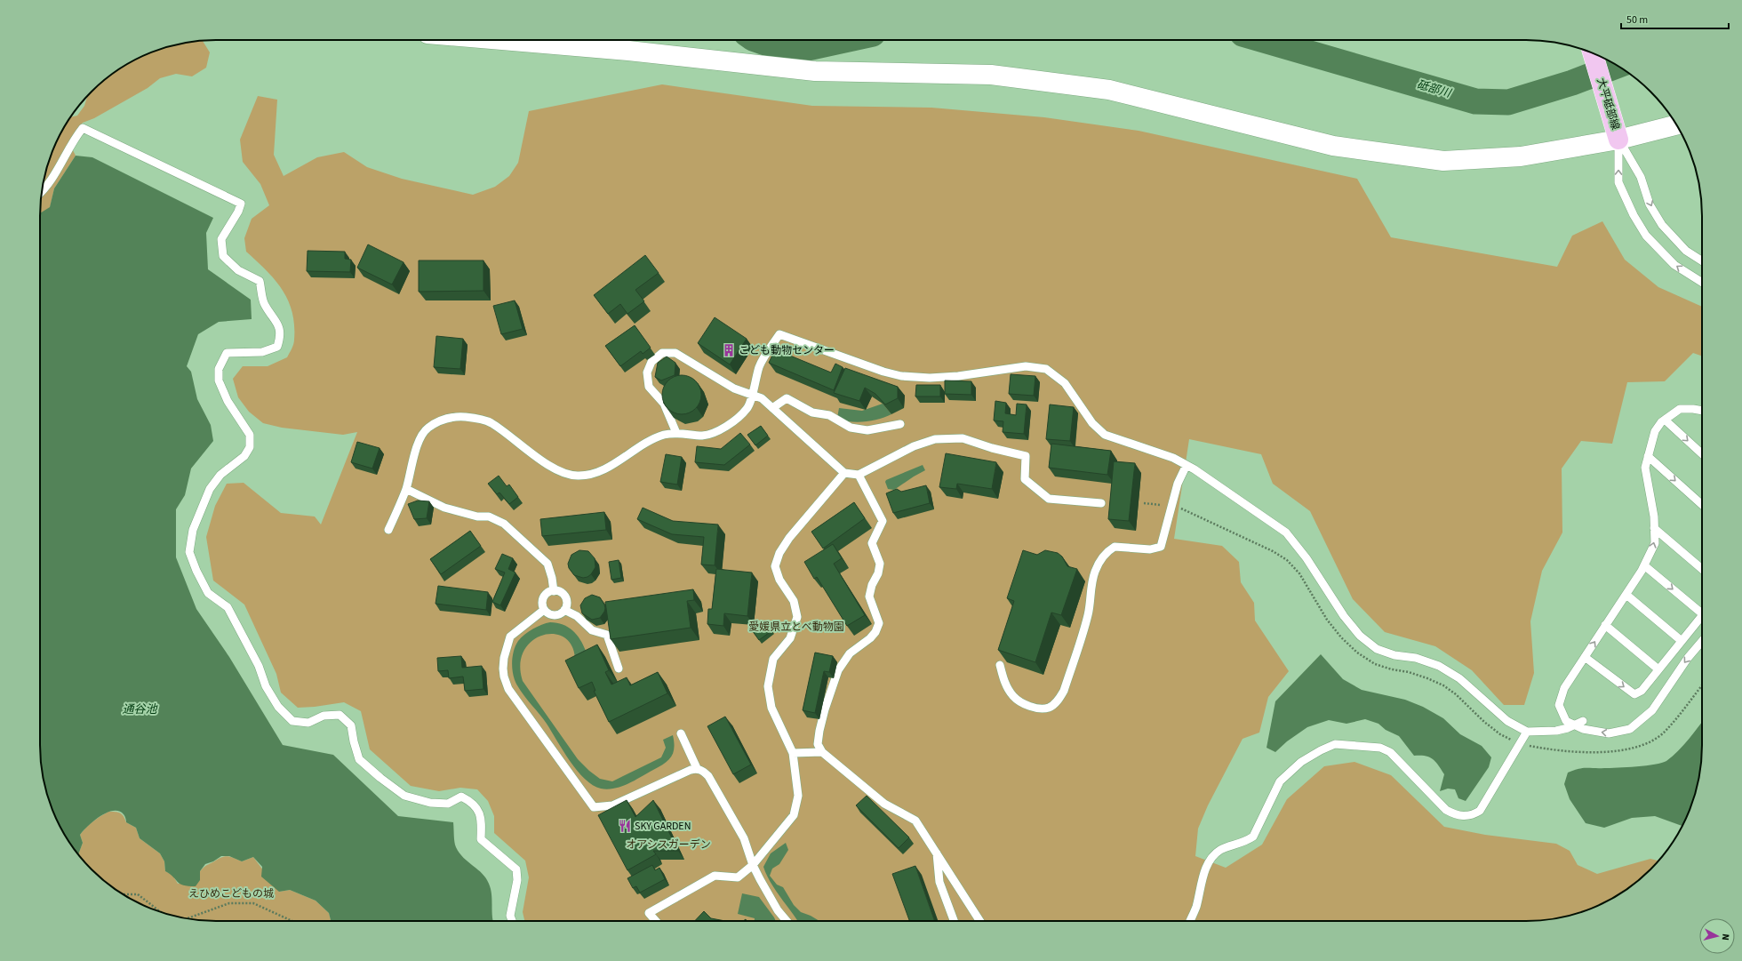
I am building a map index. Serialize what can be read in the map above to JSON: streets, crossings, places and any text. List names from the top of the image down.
{
  "streets": {
    "main road": ["大平砥部線"]
  },
  "water": ["砥部川", "通谷池"],
  "parks": ["愛媛県立とべ動物園", "オアシスガーデン", "えひめこどもの城"],
  "places": {
    "building": ["こども動物センター"],
    "restaurant": ["SKY GARDEN"]
  },
  "scale_bar": "50 m",
  "north": "right"
}
